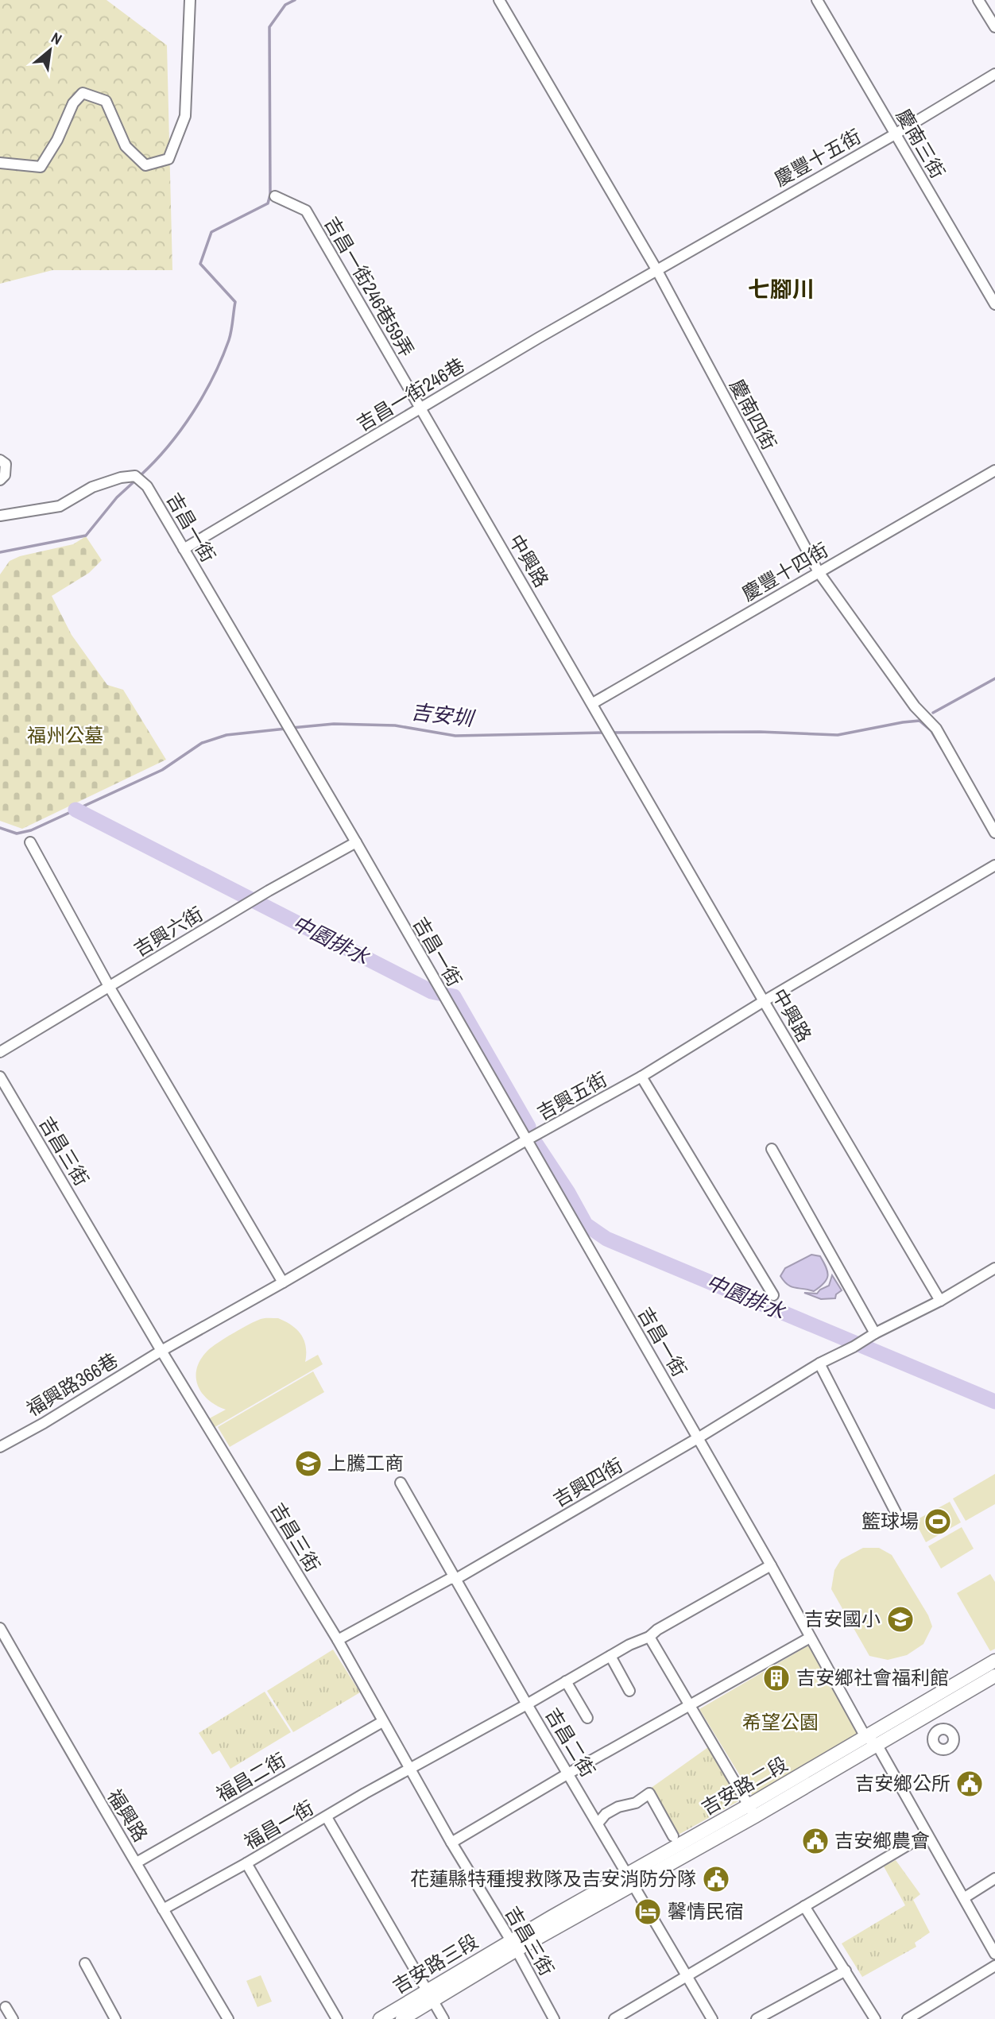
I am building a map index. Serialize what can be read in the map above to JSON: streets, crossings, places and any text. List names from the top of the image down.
{
  "streets": {
    "main road": ["吉安路二段", "吉安路三段"],
    "street": [
      "慶南三街",
      "慶豐十五街",
      "吉昌一街246巷59弄",
      "吉昌一街246巷",
      "慶南四街",
      "吉昌一街",
      "中興路",
      "慶豐十四街",
      "吉興六街",
      "吉興五街",
      "吉昌三街",
      "福興路366巷",
      "吉興四街",
      "吉昌二街",
      "福昌二街",
      "福興路",
      "福昌一街"
    ]
  },
  "crossings": [
    ["慶南三街", "慶豐十五街"],
    ["慶豐十五街", "吉昌一街246巷"],
    ["慶豐十五街", "慶南四街"],
    ["吉昌一街246巷59弄", "吉昌一街246巷"],
    ["吉昌一街246巷59弄", "中興路"],
    ["吉昌一街246巷", "慶南四街"],
    ["吉昌一街246巷", "吉昌一街"],
    ["吉昌一街246巷", "中興路"],
    ["慶南四街", "慶豐十四街"],
    ["吉昌一街", "吉興六街"],
    ["吉昌一街", "吉興五街"],
    ["吉昌一街", "吉興四街"],
    ["吉昌一街", "吉安路二段"],
    ["吉昌一街", "福昌一街"],
    ["中興路", "慶豐十四街"],
    ["中興路", "吉興五街"],
    ["吉興五街", "吉昌三街"],
    ["吉興五街", "福興路366巷"],
    ["吉昌三街", "福興路366巷"],
    ["吉昌三街", "吉興四街"],
    ["吉昌三街", "福昌二街"],
    ["吉昌三街", "吉安路二段"],
    ["吉昌三街", "福昌一街"],
    ["吉昌三街", "吉安路三段"],
    ["吉興四街", "吉昌二街"],
    ["吉昌二街", "吉安路二段"],
    ["吉昌二街", "福昌一街"],
    ["福昌二街", "福興路"],
    ["吉安路二段", "吉安路三段"],
    ["福興路", "福昌一街"]
  ],
  "districts": ["七腳川"],
  "water": ["吉安圳", "中園排水"],
  "parks": ["福州公墓", "希望公園"],
  "places": {
    "school or university": ["上騰工商", "吉安國小"],
    "sports": ["籃球場"],
    "building": ["吉安鄉社會福利館"],
    "public building": ["吉安鄉公所", "吉安鄉農會", "花蓮縣特種搜救隊及吉安消防分隊"],
    "hotel": ["馨情民宿"]
  },
  "north": "top right"
}
